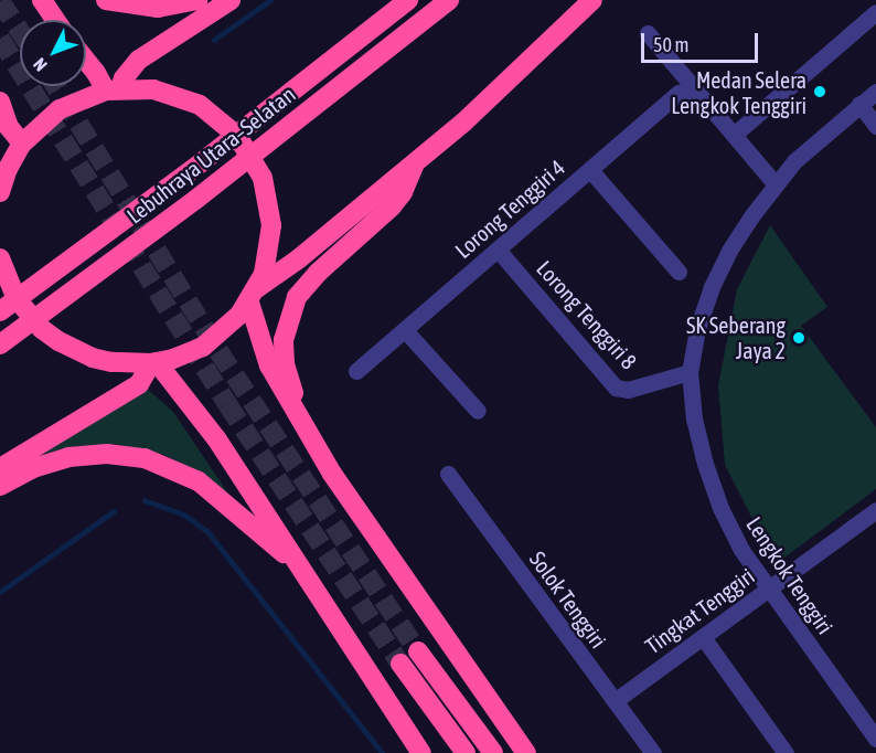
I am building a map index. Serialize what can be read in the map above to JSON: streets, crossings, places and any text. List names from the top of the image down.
{
  "streets": {
    "highway": ["Lebuhraya Utara–Selatan"],
    "street": [
      "Lorong Tenggiri 4",
      "Lorong Tenggiri 8",
      "Lengkok Tenggiri",
      "Solok Tenggiri",
      "Tingkat Tenggiri"
    ]
  },
  "crossings": [
    ["Lorong Tenggiri 4", "Lorong Tenggiri 8"],
    ["Lorong Tenggiri 8", "Lengkok Tenggiri"],
    ["Lengkok Tenggiri", "Tingkat Tenggiri"],
    ["Solok Tenggiri", "Tingkat Tenggiri"]
  ],
  "places": ["Medan Selera Lengkok Tenggiri", "SK Seberang Jaya 2"],
  "scale_bar": "50 m",
  "north": "bottom left"
}
